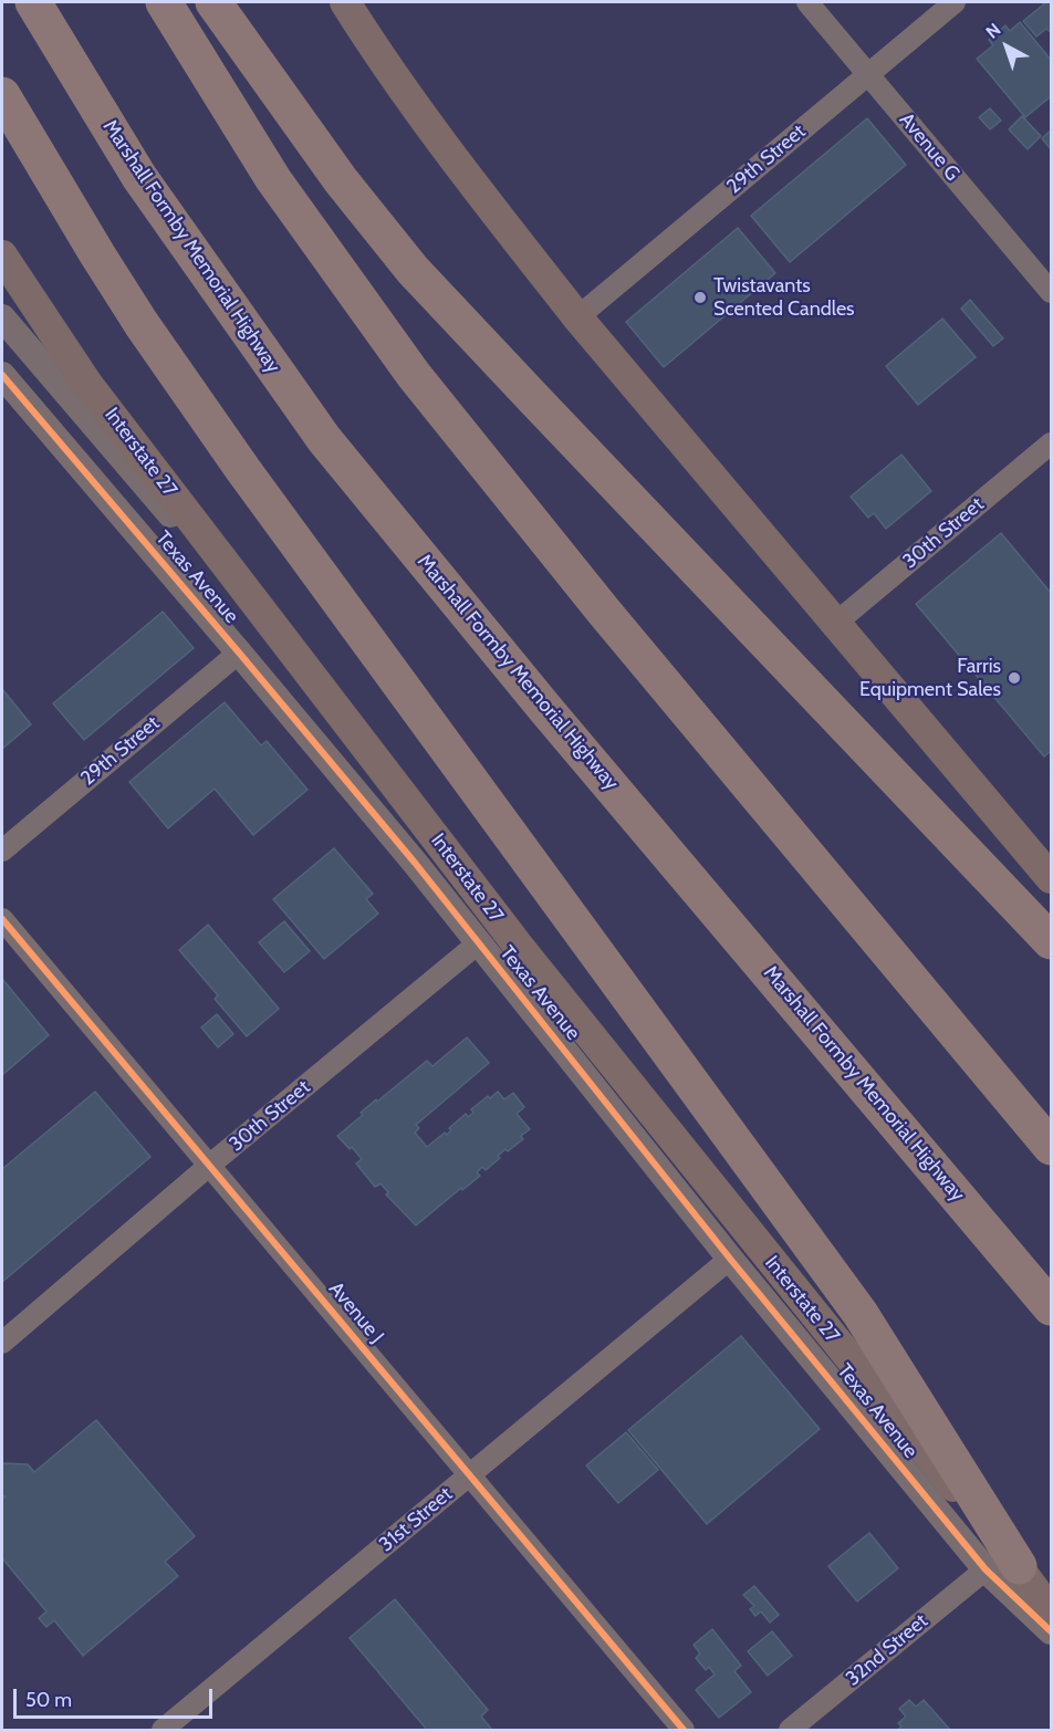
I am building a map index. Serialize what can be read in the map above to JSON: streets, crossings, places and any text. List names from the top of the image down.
{
  "streets": {
    "highway": ["Marshall Formby Memorial Highway"],
    "main road": ["Interstate 27"],
    "street": [
      "Avenue G",
      "29th Street",
      "30th Street",
      "Texas Avenue",
      "Avenue J",
      "31st Street",
      "32nd Street"
    ]
  },
  "crossings": [
    ["Avenue G", "29th Street"],
    ["29th Street", "Texas Avenue"],
    ["Interstate 27", "Texas Avenue"],
    ["Interstate 27", "32nd Street"],
    ["30th Street", "Texas Avenue"],
    ["30th Street", "Avenue J"],
    ["Texas Avenue", "31st Street"],
    ["Texas Avenue", "32nd Street"],
    ["Avenue J", "31st Street"]
  ],
  "places": ["Twistavants Scented Candles", "Farris Equipment Sales"],
  "scale_bar": "50 m",
  "north": "top left"
}
